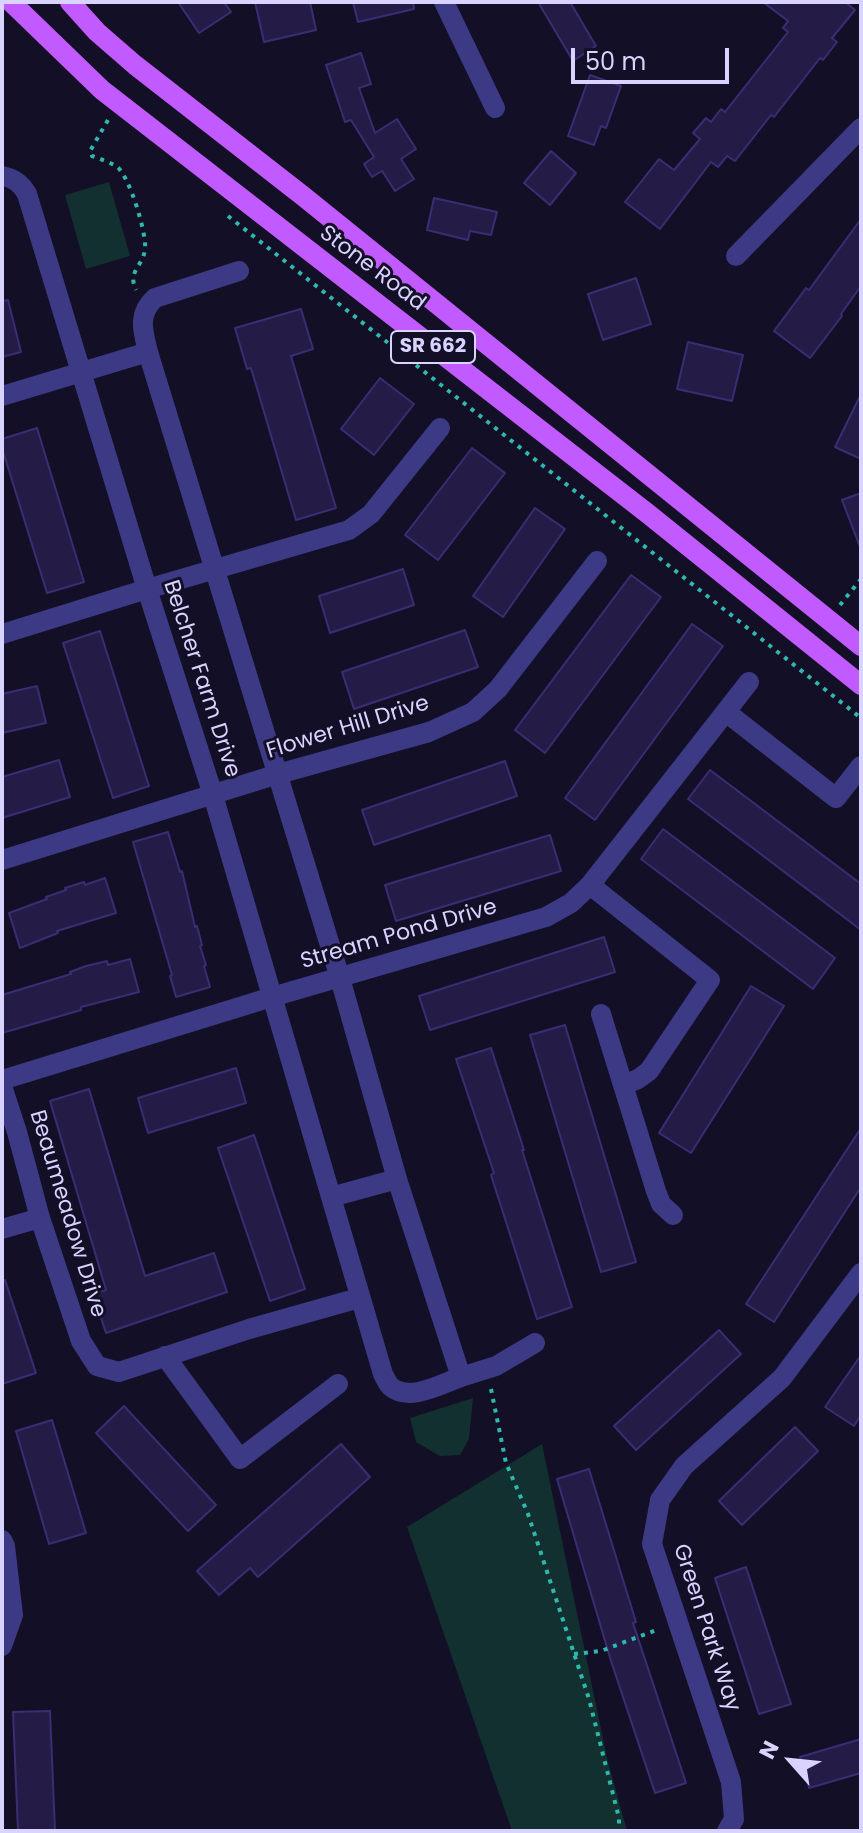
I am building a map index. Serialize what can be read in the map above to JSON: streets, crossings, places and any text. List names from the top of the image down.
{
  "streets": {
    "main road": ["Stone Road", "SR 662"],
    "street": [
      "Belcher Farm Drive",
      "Flower Hill Drive",
      "Stream Pond Drive",
      "Beaumeadow Drive",
      "Green Park Way"
    ]
  },
  "crossings": [
    ["Belcher Farm Drive", "Flower Hill Drive"],
    ["Belcher Farm Drive", "Stream Pond Drive"],
    ["Belcher Farm Drive", "Beaumeadow Drive"],
    ["Stream Pond Drive", "Beaumeadow Drive"]
  ],
  "scale_bar": "50 m",
  "north": "top left"
}
